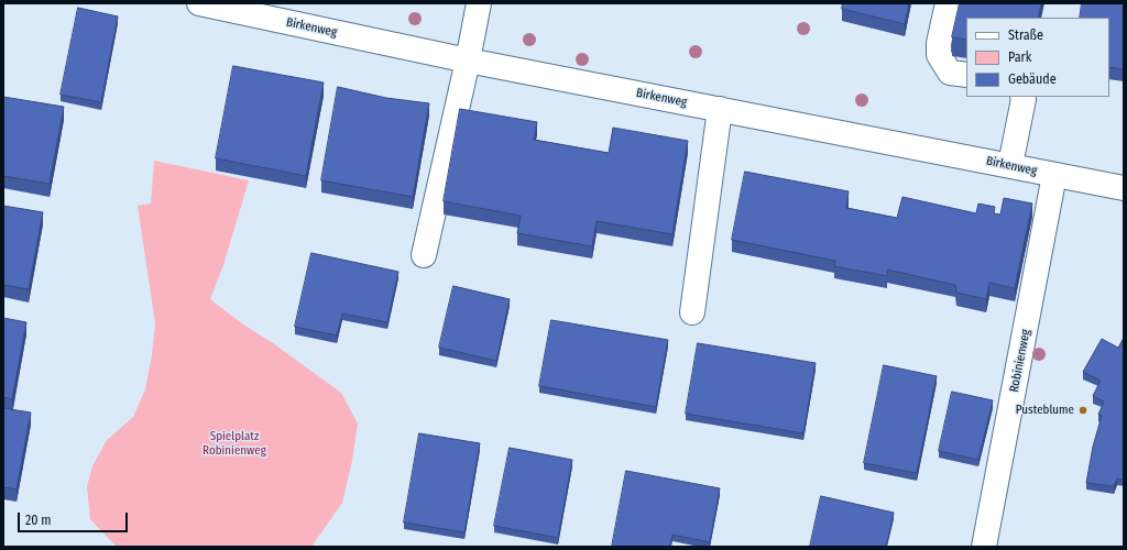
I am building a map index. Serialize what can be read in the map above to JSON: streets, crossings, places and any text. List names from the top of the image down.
{
  "streets": {
    "street": ["Birkenweg", "Robinienweg"]
  },
  "crossings": [
    ["Birkenweg", "Robinienweg"]
  ],
  "parks": ["Spielplatz Robinienweg"],
  "places": ["Pusteblume"],
  "legend": ["Straße", "Park", "Gebäude"],
  "scale_bar": "20 m"
}
